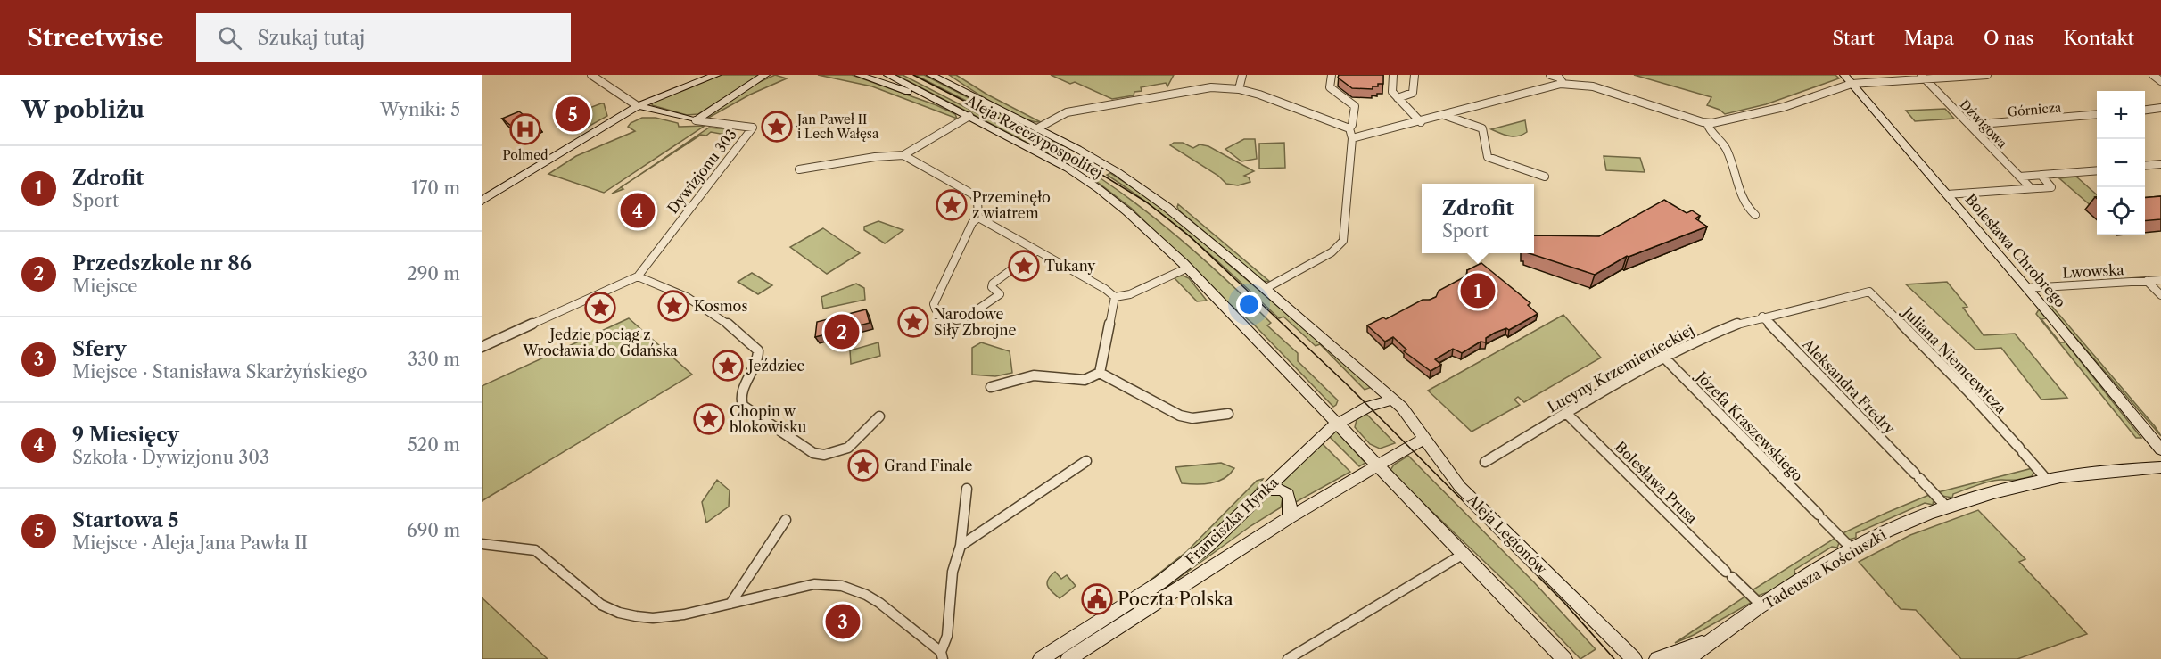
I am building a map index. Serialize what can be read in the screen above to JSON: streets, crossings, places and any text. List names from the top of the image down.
{
  "streets": {
    "main road": [
      "Aleja Rzeczypospolitej",
      "Bolesława Chrobrego",
      "Franciszka Hynka",
      "Aleja Legionów",
      "Tadeusza Kościuszki"
    ],
    "street": [
      "Górnicza",
      "Dźwigowa",
      "Dywizjonu 303",
      "Lwowska",
      "Juliana Niemcewicza",
      "Lucyny Krzemienieckiej",
      "Aleksandra Fredry",
      "Józefa Kraszewskiego",
      "Bolesława Prusa"
    ]
  },
  "crossings": [
    ["Górnicza", "Dźwigowa"],
    ["Aleja Rzeczypospolitej", "Franciszka Hynka"],
    ["Aleja Rzeczypospolitej", "Aleja Legionów"],
    ["Bolesława Chrobrego", "Lwowska"],
    ["Juliana Niemcewicza", "Lucyny Krzemienieckiej"],
    ["Juliana Niemcewicza", "Tadeusza Kościuszki"],
    ["Lucyny Krzemienieckiej", "Aleksandra Fredry"],
    ["Lucyny Krzemienieckiej", "Józefa Kraszewskiego"],
    ["Lucyny Krzemienieckiej", "Bolesława Prusa"],
    ["Aleksandra Fredry", "Tadeusza Kościuszki"],
    ["Józefa Kraszewskiego", "Tadeusza Kościuszki"],
    ["Bolesława Prusa", "Tadeusza Kościuszki"],
    ["Franciszka Hynka", "Aleja Legionów"]
  ],
  "places": {
    "place": [
      "Jan Paweł II i Lech Wałęsa",
      "Przeminęło z wiatrem",
      "Tukany",
      "Kosmos",
      "Jedzie pociąg z Wrocławia do Gdańska",
      "Narodowe Siły Zbrojne",
      "Jeździec",
      "Chopin w blokowisku",
      "Grand Finale"
    ],
    "hospital": ["Polmed"],
    "public building": ["Poczta Polska"]
  },
  "page": {
    "header": "Streetwise",
    "search": "Szukaj tutaj",
    "nav": [
      "Start",
      "Mapa",
      "O nas",
      "Kontakt"
    ],
    "heading": ["W pobliżu", "Wyniki: 5"],
    "map_buttons": ["+", "−"],
    "pins": [
      "5",
      "4",
      "1",
      "2",
      "3"
    ],
    "list": [
      {
        "mark": "1",
        "name": "Zdrofit",
        "note": "Sport",
        "value": "170 m"
      },
      {
        "mark": "2",
        "name": "Przedszkole nr 86",
        "note": "Miejsce",
        "value": "290 m"
      },
      {
        "mark": "3",
        "name": "Sfery",
        "note": "Miejsce · Stanisława Skarżyńskiego",
        "value": "330 m"
      },
      {
        "mark": "4",
        "name": "9 Miesięcy",
        "note": "Szkoła · Dywizjonu 303",
        "value": "520 m"
      },
      {
        "mark": "5",
        "name": "Startowa 5",
        "note": "Miejsce · Aleja Jana Pawła II",
        "value": "690 m"
      }
    ],
    "popup": ["Zdrofit", "Sport"]
  }
}
